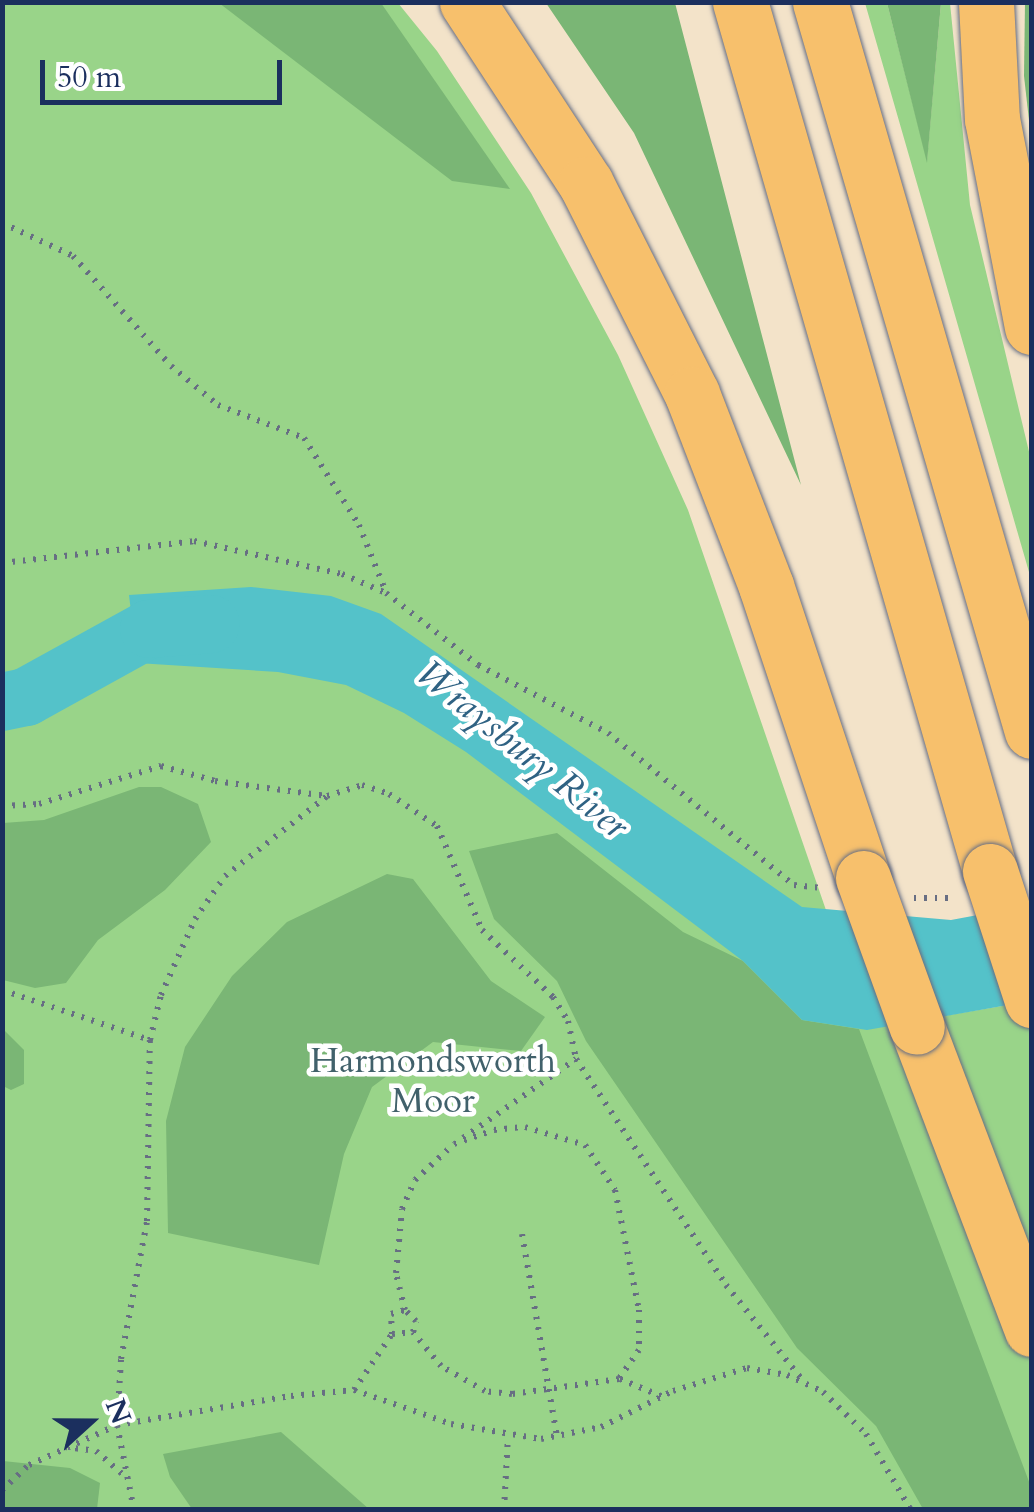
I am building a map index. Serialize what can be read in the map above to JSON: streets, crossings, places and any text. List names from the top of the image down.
{
  "water": ["Wraysbury River"],
  "parks": ["Harmondsworth Moor"],
  "scale_bar": "50 m",
  "north": "right"
}
